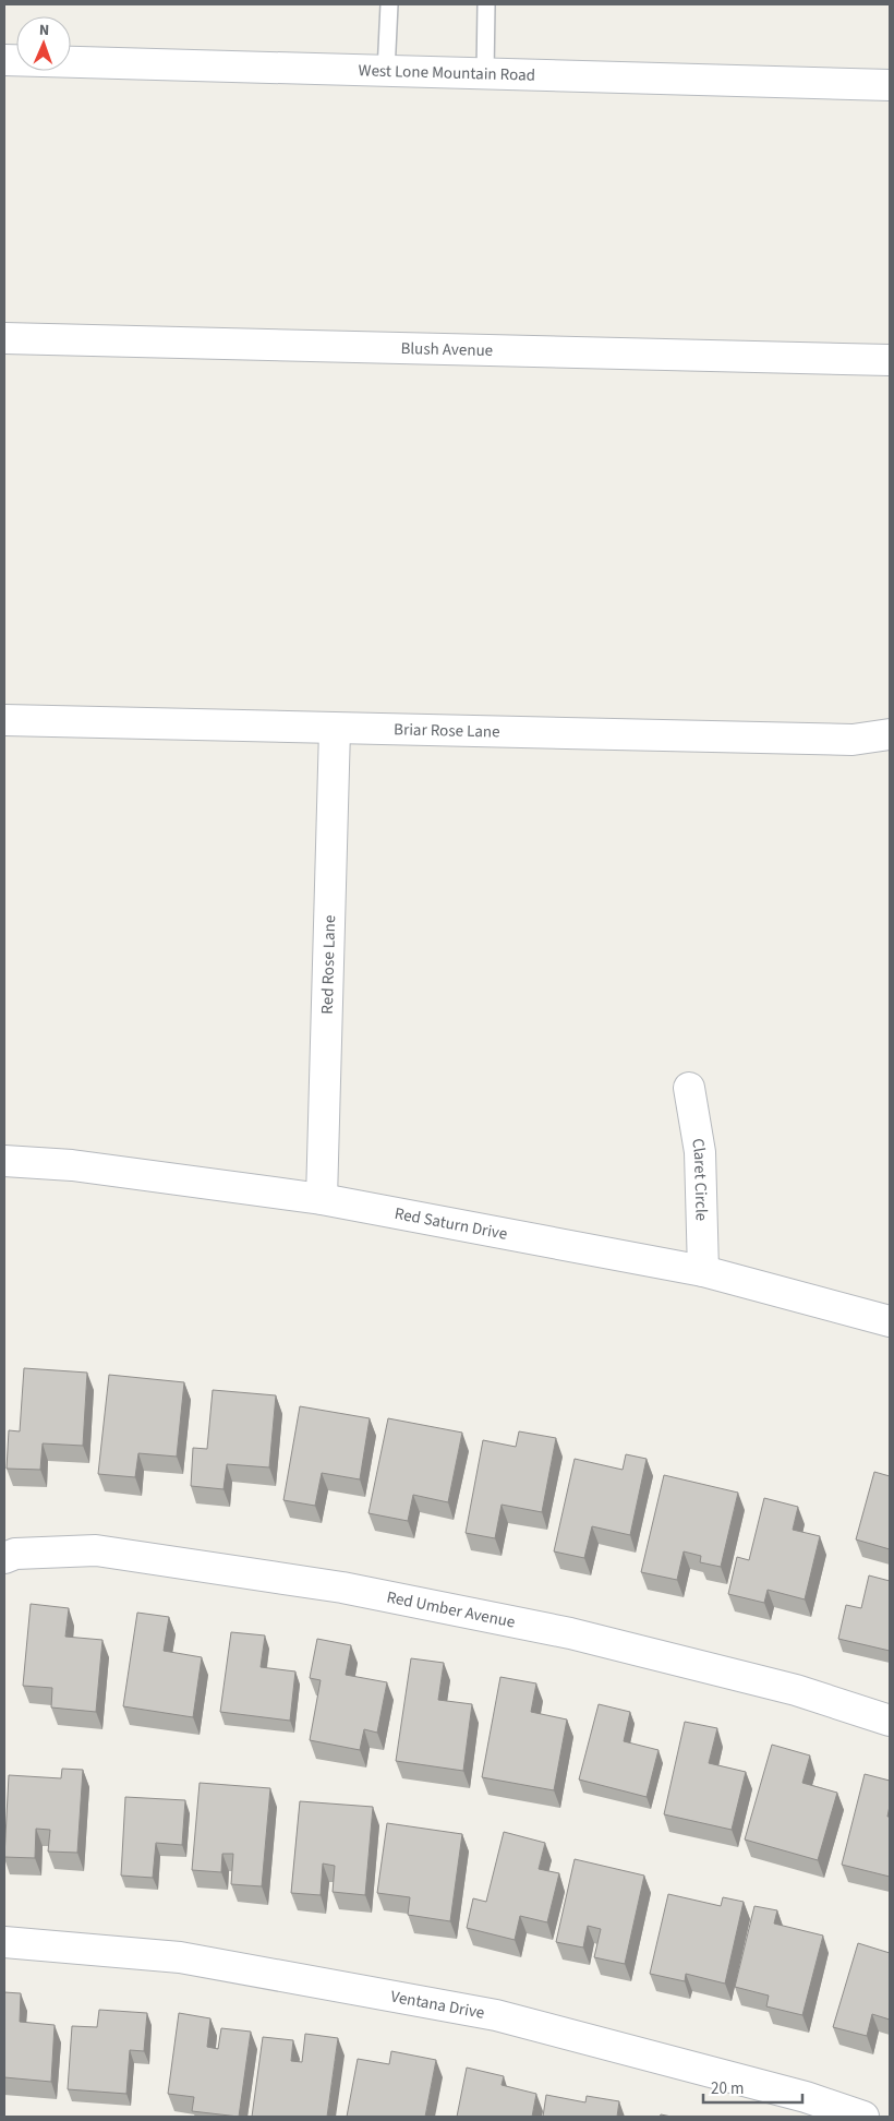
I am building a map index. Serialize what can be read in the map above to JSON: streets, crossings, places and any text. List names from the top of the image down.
{
  "streets": {
    "street": [
      "West Lone Mountain Road",
      "Blush Avenue",
      "Briar Rose Lane",
      "Red Rose Lane",
      "Claret Circle",
      "Red Saturn Drive",
      "Red Umber Avenue",
      "Ventana Drive"
    ]
  },
  "crossings": [
    ["Briar Rose Lane", "Red Rose Lane"],
    ["Red Rose Lane", "Red Saturn Drive"],
    ["Claret Circle", "Red Saturn Drive"]
  ],
  "scale_bar": "20 m",
  "north": "top"
}
